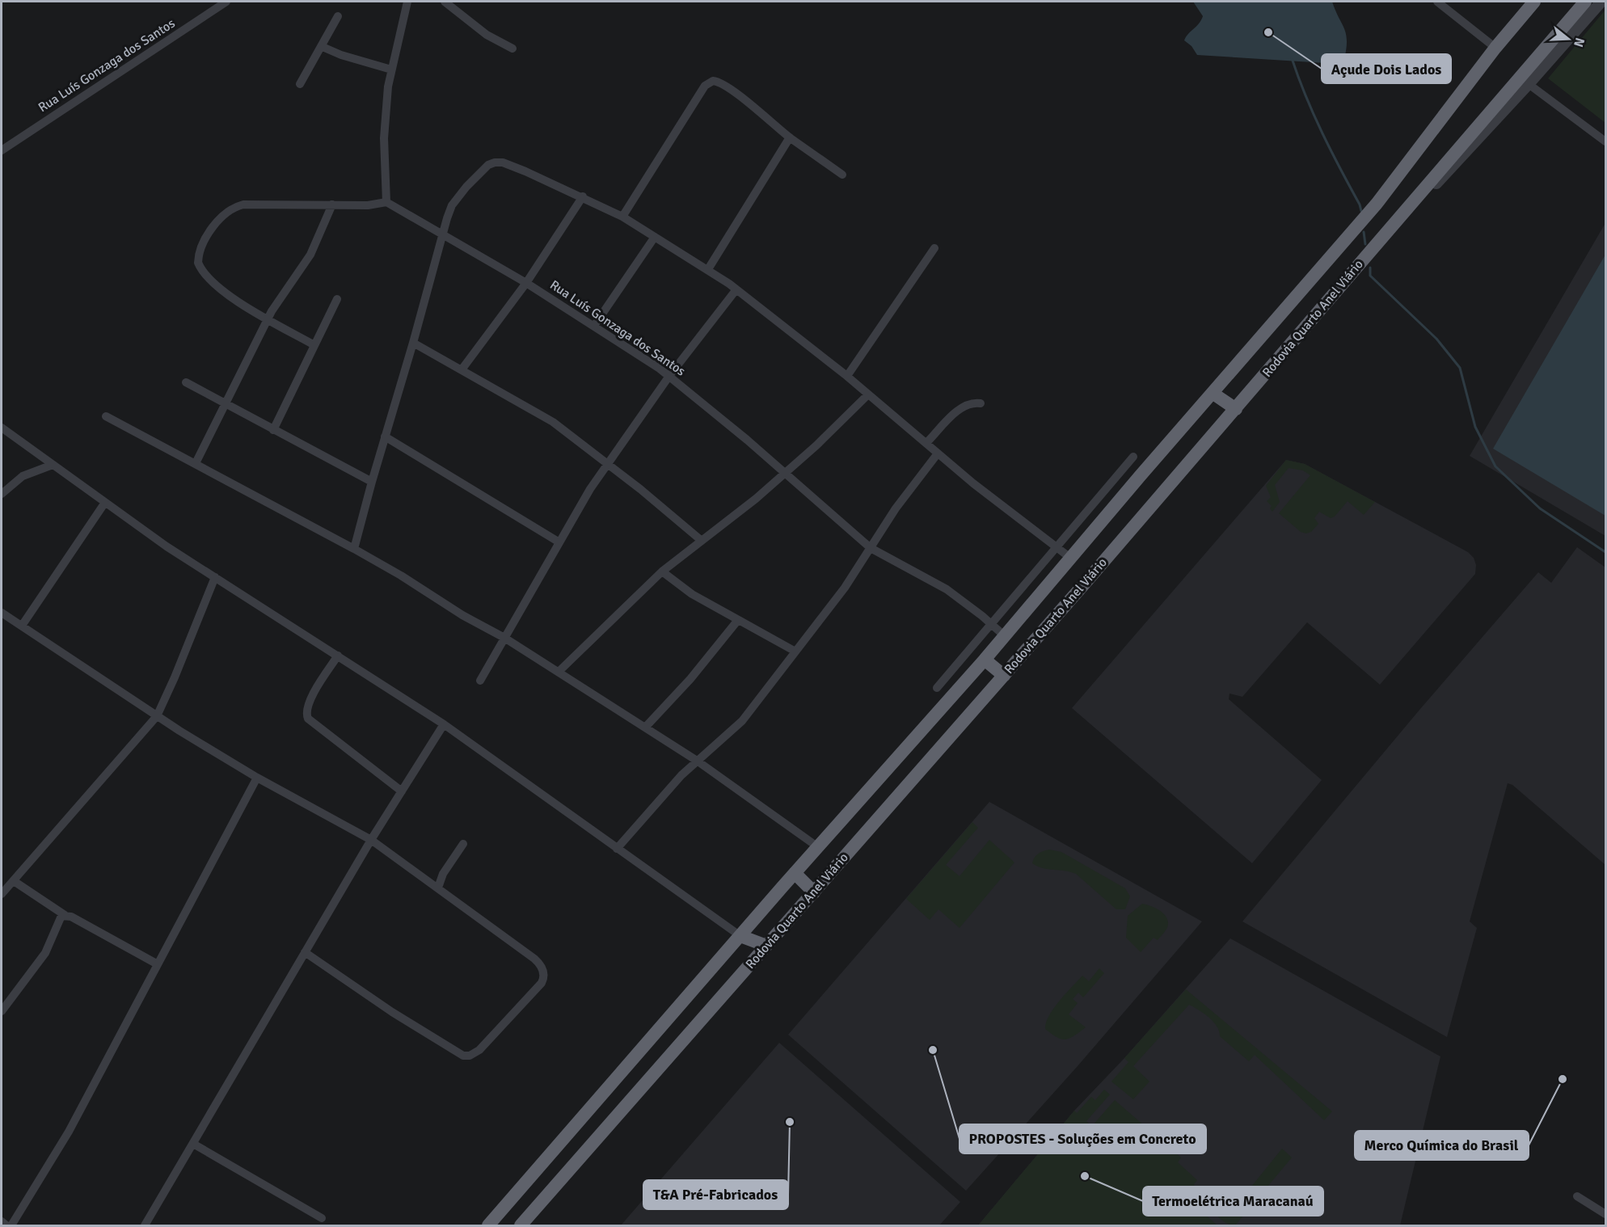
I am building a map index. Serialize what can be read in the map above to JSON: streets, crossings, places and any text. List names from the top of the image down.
{
  "streets": {
    "highway": ["Rodovia Quarto Anel Viário"],
    "street": ["Rua Luís Gonzaga dos Santos"]
  },
  "crossings": [
    ["Rua Luís Gonzaga dos Santos", "Rodovia Quarto Anel Viário"]
  ],
  "places": [
    "Açude Dois Lados",
    "PROPOSTES - Soluções em Concreto",
    "Merco Química do Brasil",
    "T&A Pré-Fabricados",
    "Termoelétrica Maracanaú"
  ],
  "north": "right"
}
